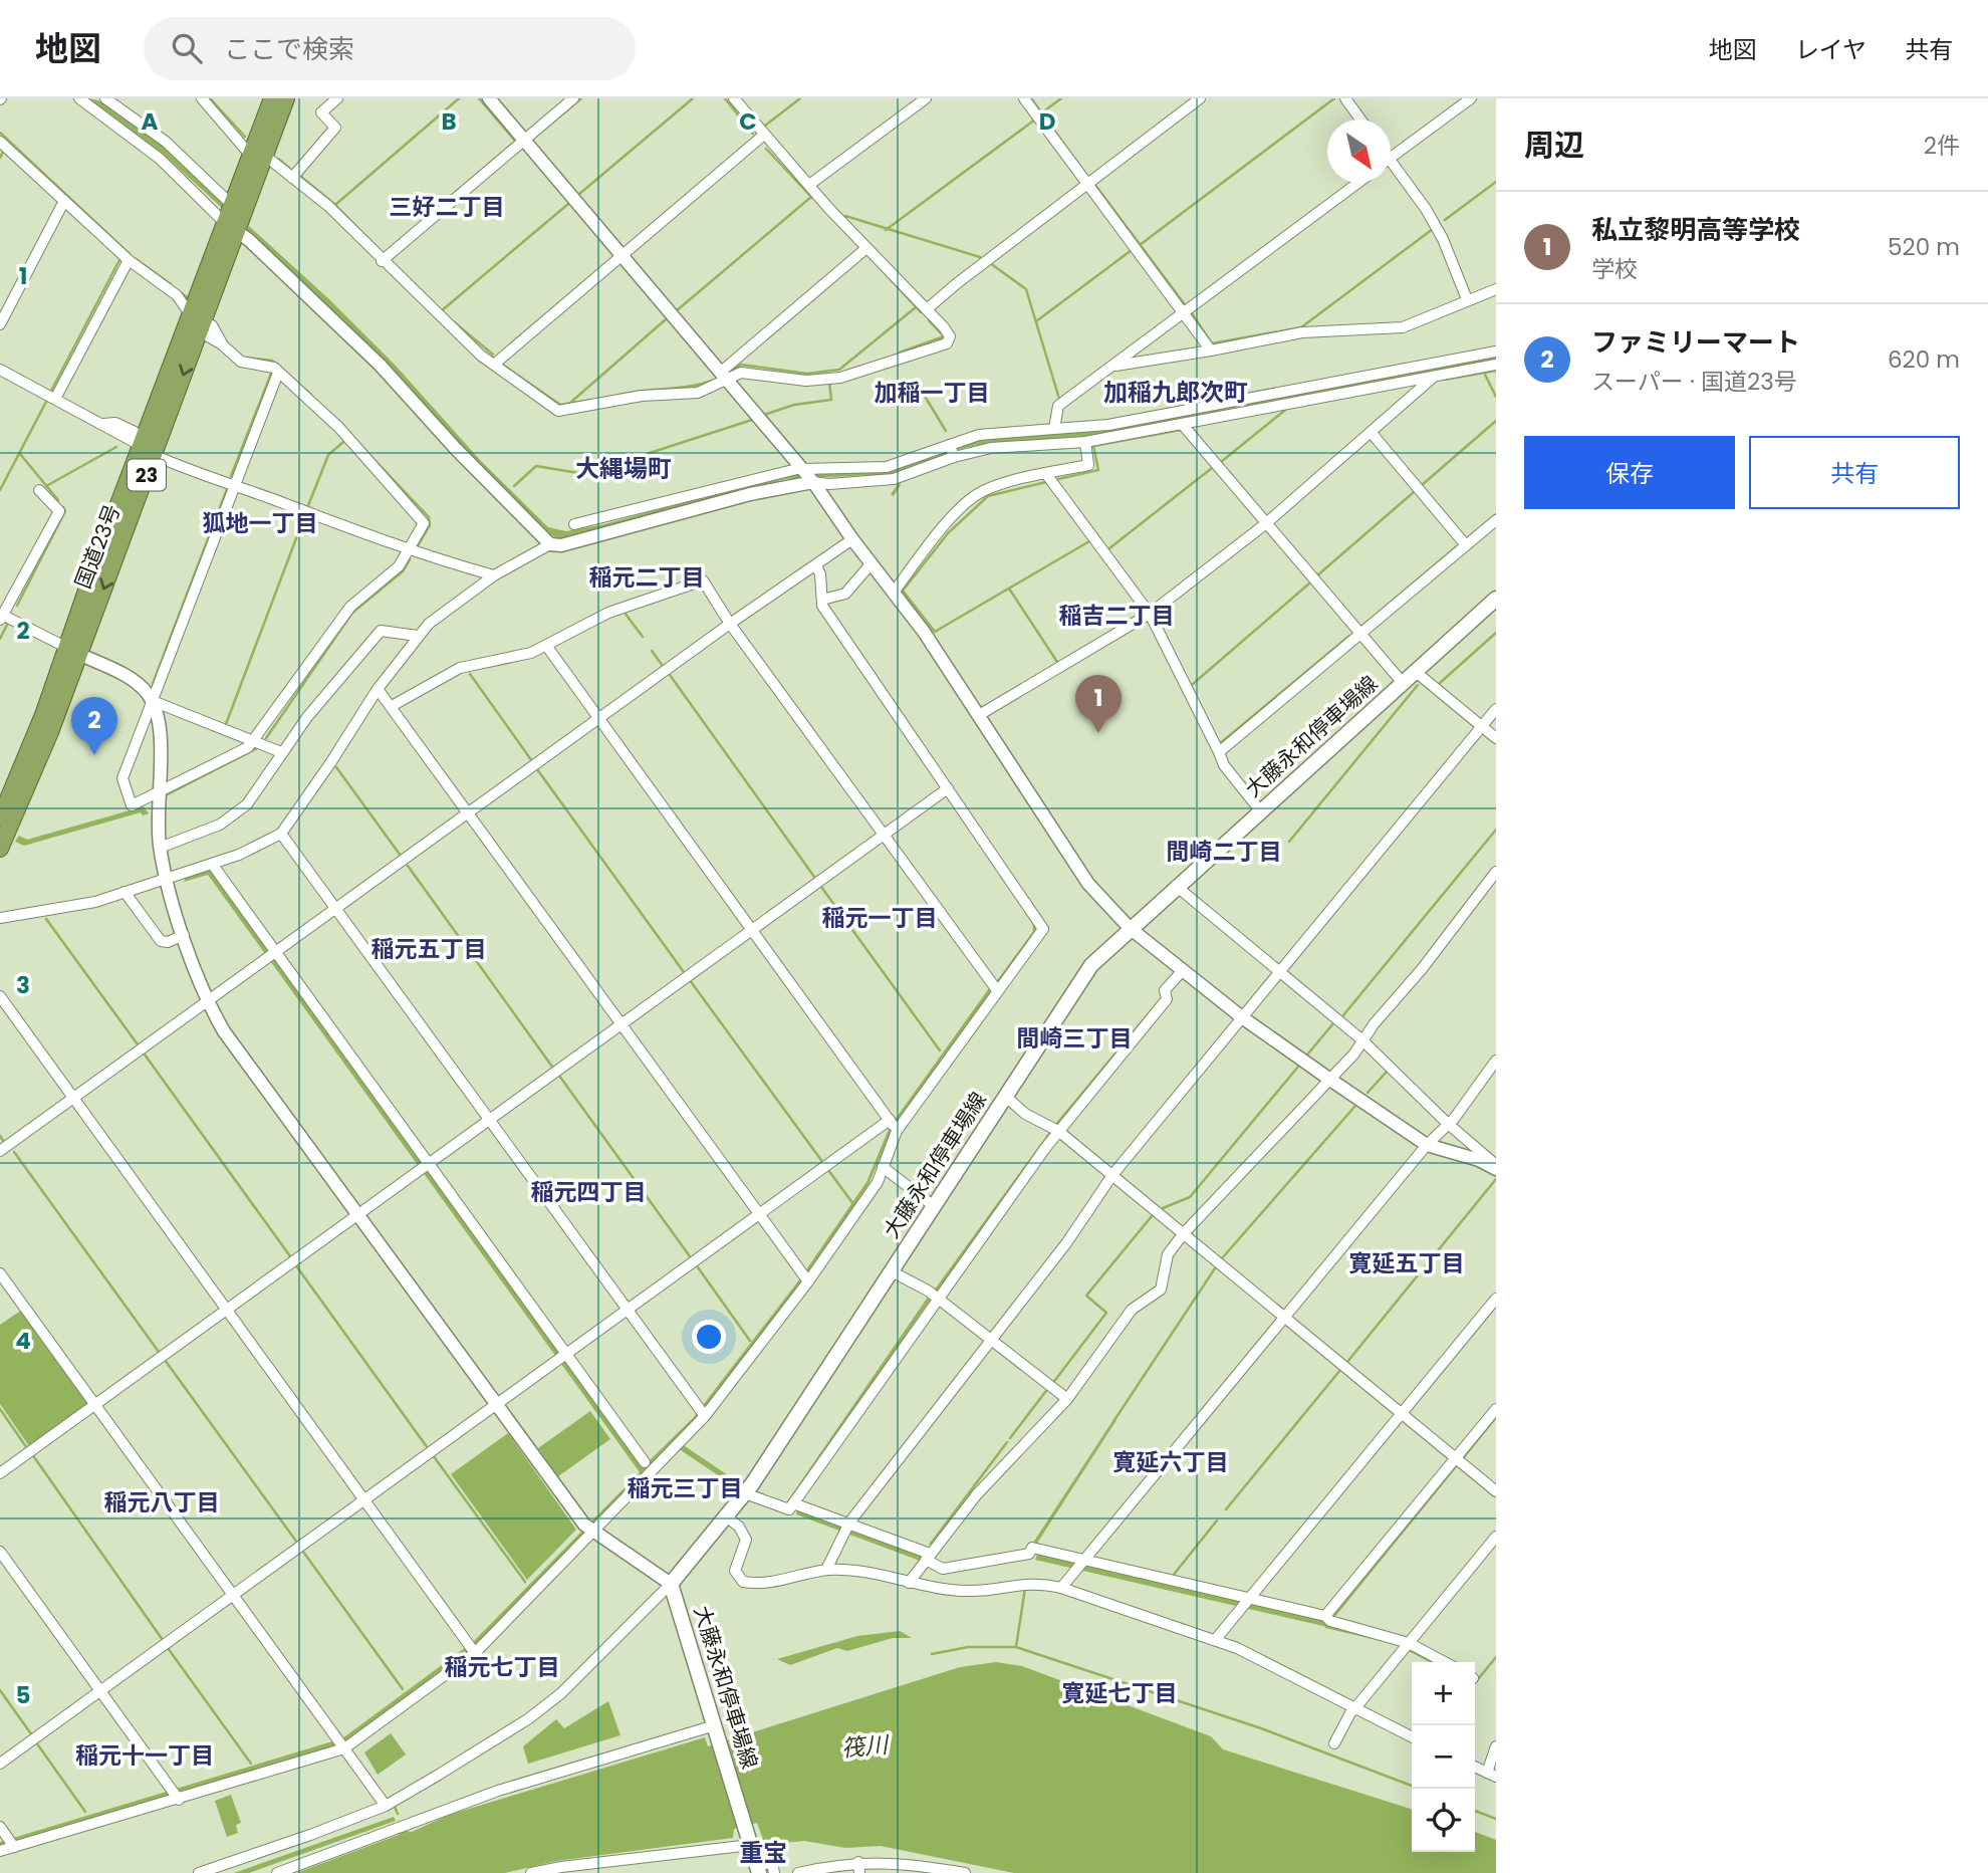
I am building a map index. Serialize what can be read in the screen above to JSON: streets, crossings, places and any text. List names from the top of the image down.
{
  "streets": {
    "highway": ["23", "国道23号"],
    "main road": ["大藤永和停車場線"]
  },
  "districts": [
    "三好二丁目",
    "加稲九郎次町",
    "加稲一丁目",
    "大縄場町",
    "狐地一丁目",
    "稲元二丁目",
    "稲吉二丁目",
    "間崎二丁目",
    "稲元一丁目",
    "稲元五丁目",
    "間崎三丁目",
    "稲元四丁目",
    "寛延五丁目",
    "寛延六丁目",
    "稲元三丁目",
    "稲元八丁目",
    "稲元七丁目",
    "寛延七丁目",
    "稲元十一丁目",
    "重宝"
  ],
  "water": ["筏川"],
  "north": "bottom right",
  "page": {
    "header": "地図",
    "search": "ここで検索",
    "nav": ["地図", "レイヤ", "共有"],
    "heading": ["周辺", "2件"],
    "list": [
      {
        "mark": "1",
        "name": "私立黎明高等学校",
        "note": "学校",
        "value": "520 m"
      },
      {
        "mark": "2",
        "name": "ファミリーマート",
        "note": "スーパー · 国道23号",
        "value": "620 m"
      }
    ],
    "buttons": ["保存", "共有"],
    "pins": ["1", "2"],
    "map_buttons": ["+", "−"]
  },
  "grid": {
    "columns": [
      "A",
      "B",
      "C",
      "D"
    ],
    "rows": [
      "1",
      "2",
      "3",
      "4",
      "5"
    ]
  }
}
